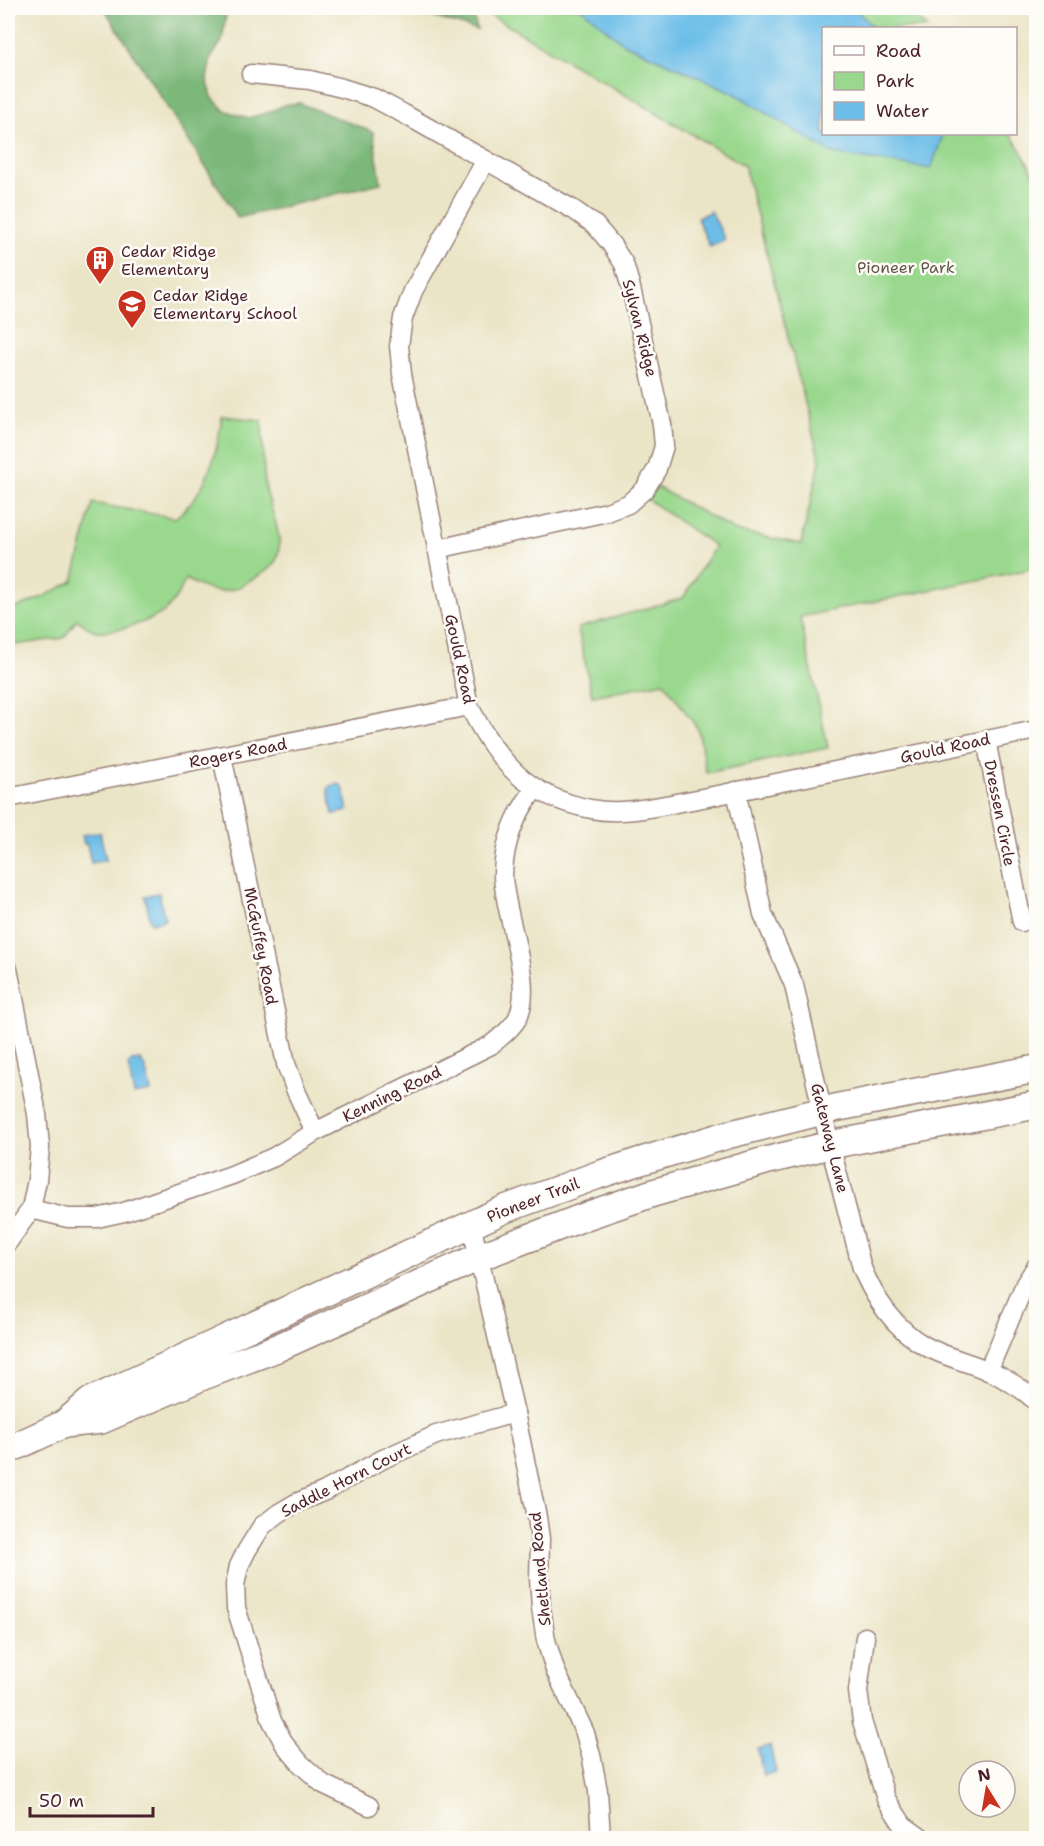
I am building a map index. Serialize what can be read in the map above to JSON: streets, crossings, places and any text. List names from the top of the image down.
{
  "streets": {
    "main road": ["Pioneer Trail"],
    "street": [
      "Sylvan Ridge",
      "Gould Road",
      "Rogers Road",
      "Dressen Circle",
      "McGuffey Road",
      "Kenning Road",
      "Gateway Lane",
      "Saddle Horn Court",
      "Shetland Road"
    ]
  },
  "crossings": [
    ["Sylvan Ridge", "Gould Road"],
    ["Gould Road", "Rogers Road"],
    ["Gould Road", "Dressen Circle"],
    ["Gould Road", "Kenning Road"],
    ["Gould Road", "Gateway Lane"],
    ["Rogers Road", "McGuffey Road"],
    ["McGuffey Road", "Kenning Road"],
    ["Gateway Lane", "Pioneer Trail"],
    ["Pioneer Trail", "Shetland Road"],
    ["Saddle Horn Court", "Shetland Road"]
  ],
  "parks": ["Pioneer Park"],
  "places": {
    "building": ["Cedar Ridge Elementary"],
    "school or university": ["Cedar Ridge Elementary School"]
  },
  "legend": ["Road", "Park", "Water"],
  "scale_bar": "50 m",
  "north": "top"
}
